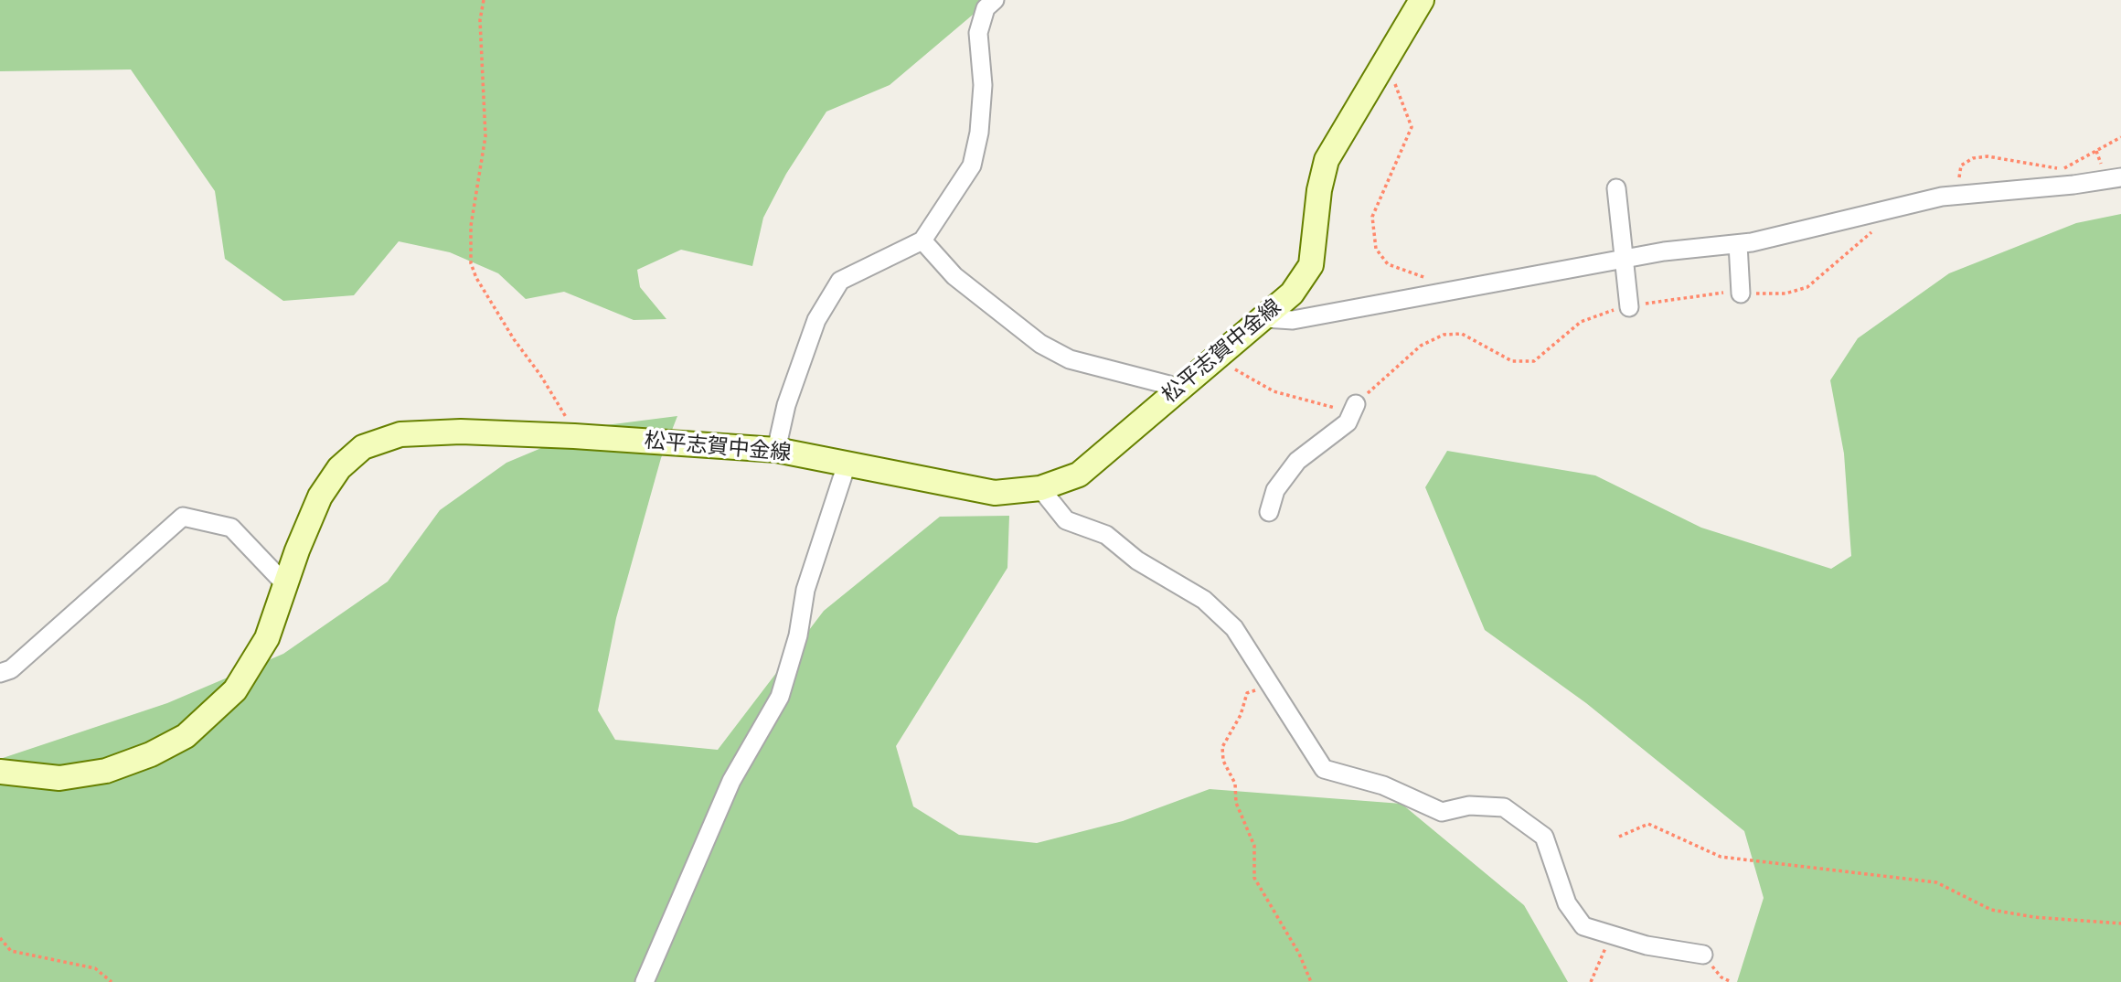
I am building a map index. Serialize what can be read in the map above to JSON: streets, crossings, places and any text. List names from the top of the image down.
{
  "streets": {
    "main road": ["松平志賀中金線"]
  }
}
